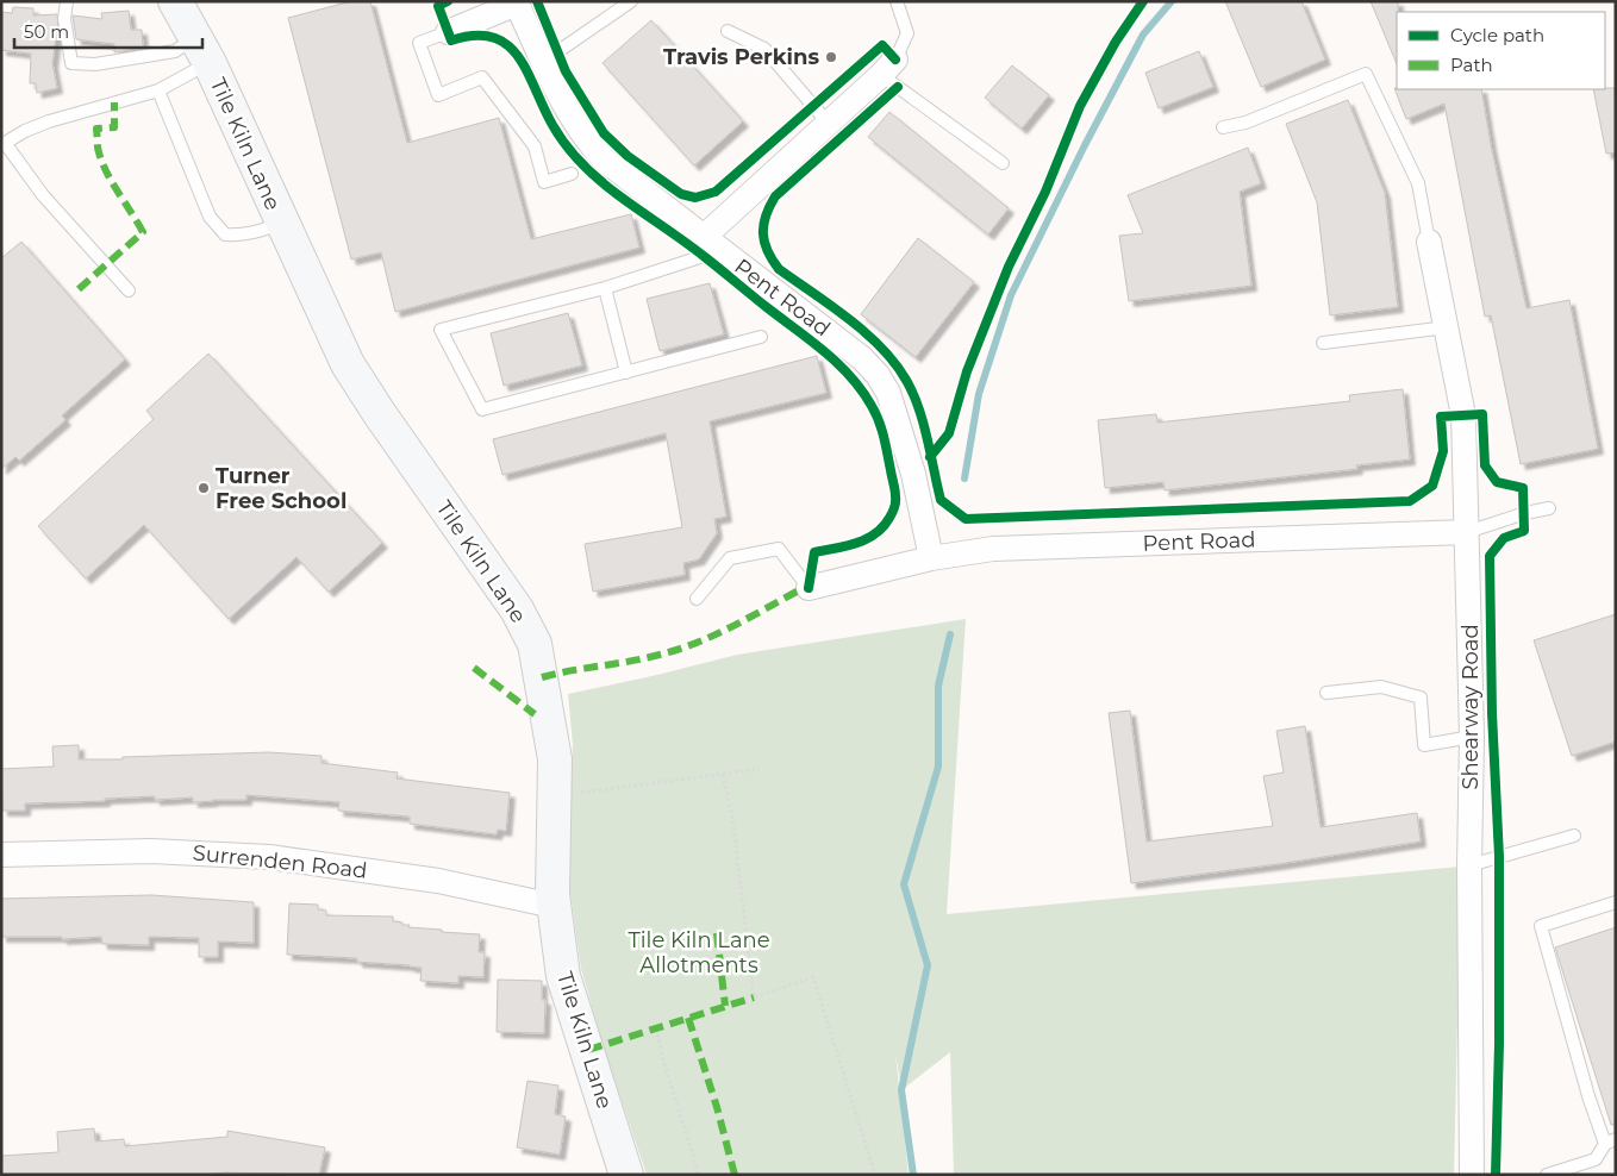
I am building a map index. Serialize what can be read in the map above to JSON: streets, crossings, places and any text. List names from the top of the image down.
{
  "streets": {
    "street": [
      "Tile Kiln Lane",
      "Pent Road",
      "Shearway Road",
      "Surrenden Road"
    ]
  },
  "crossings": [
    ["Tile Kiln Lane", "Surrenden Road"],
    ["Pent Road", "Shearway Road"]
  ],
  "parks": ["Tile Kiln Lane Allotments"],
  "places": ["Travis Perkins", "Turner Free School"],
  "legend": ["Cycle path", "Path"],
  "scale_bar": "50 m"
}
